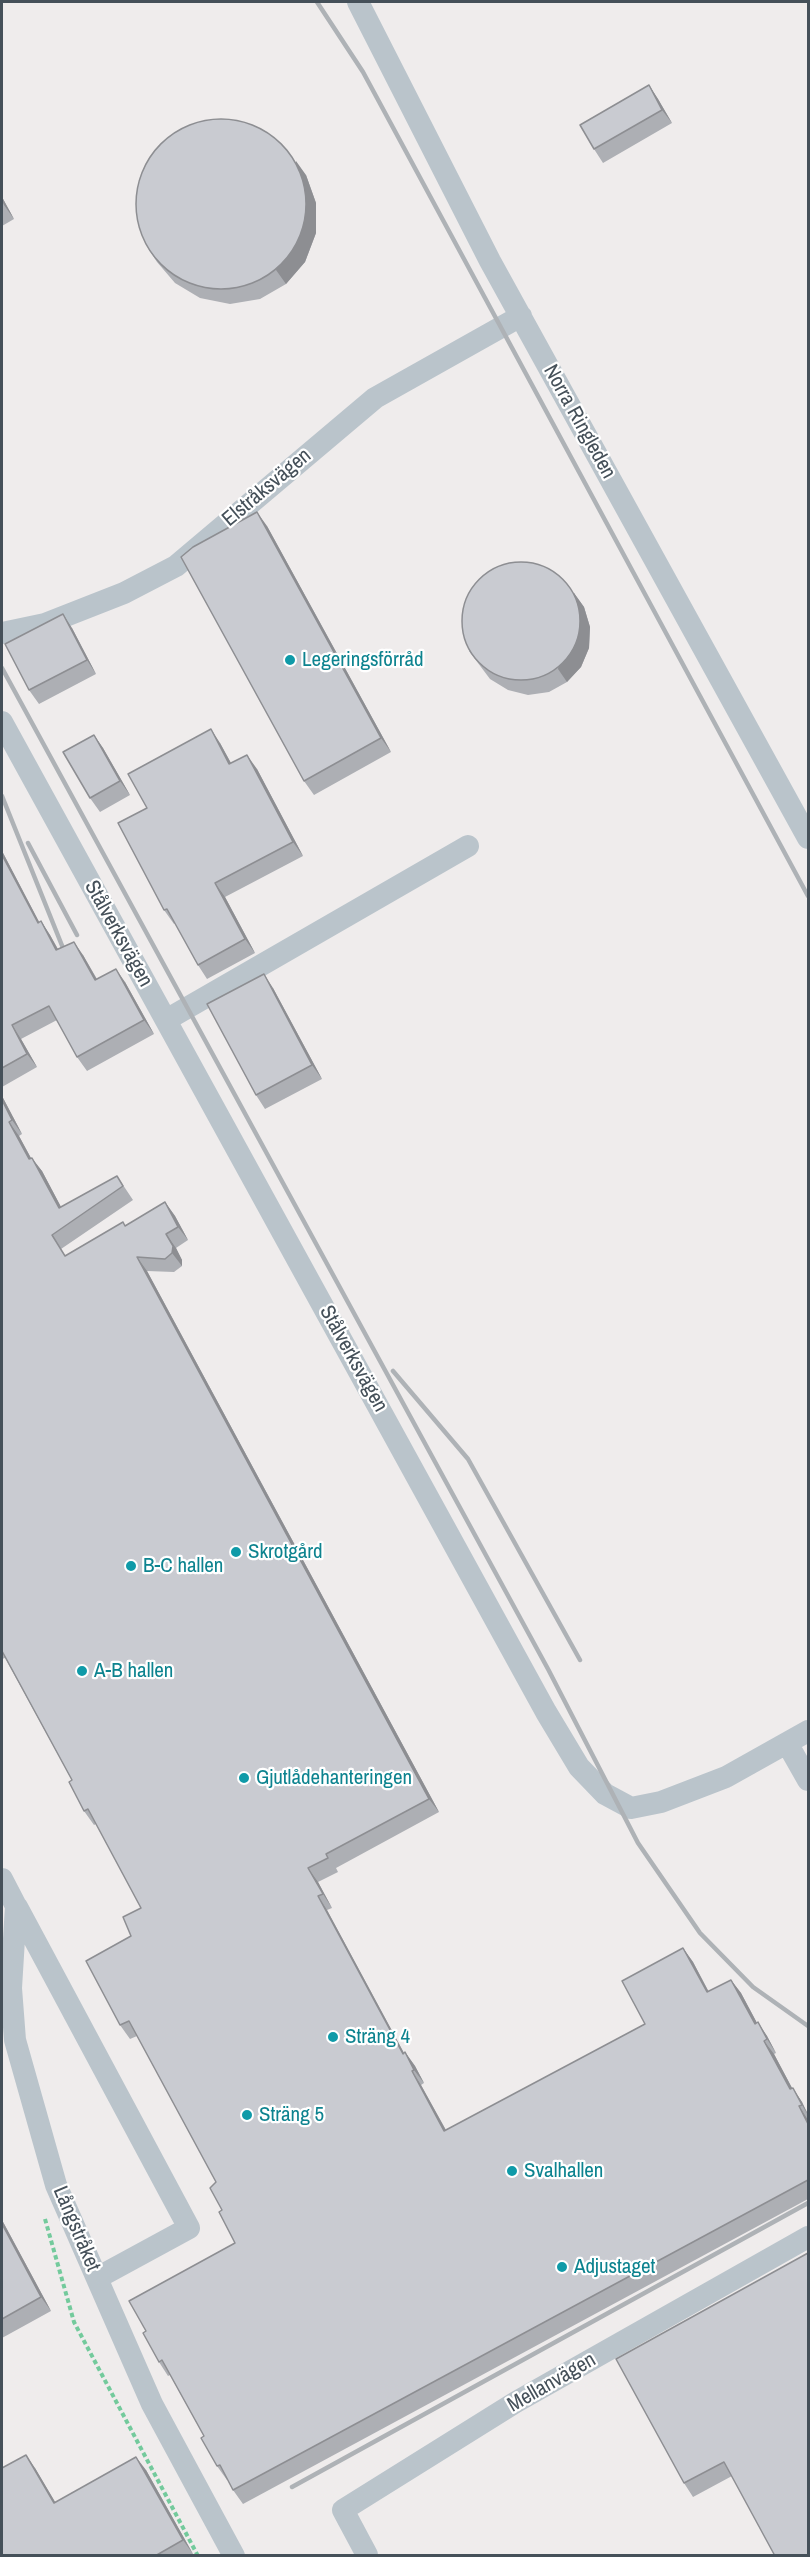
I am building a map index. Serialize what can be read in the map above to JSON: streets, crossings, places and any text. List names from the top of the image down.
{
  "streets": {
    "street": [
      "Norra Ringleden",
      "Elstråksvägen",
      "Stålverksvägen",
      "Långstråket",
      "Mellanvägen"
    ]
  },
  "crossings": [
    ["Norra Ringleden", "Elstråksvägen"]
  ],
  "places": [
    "Legeringsförråd",
    "Skrotgård",
    "B-C hallen",
    "A-B hallen",
    "Gjutlådehanteringen",
    "Sträng 4",
    "Sträng 5",
    "Svalhallen",
    "Adjustaget"
  ]
}
